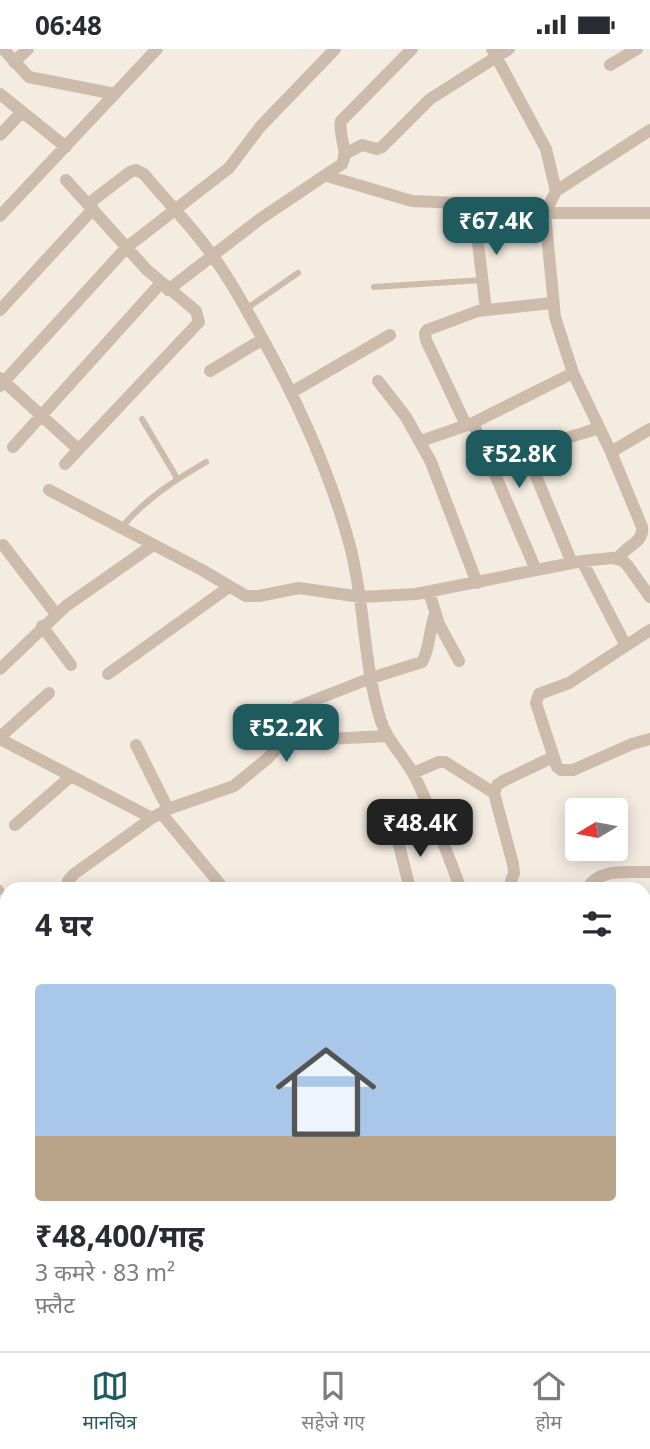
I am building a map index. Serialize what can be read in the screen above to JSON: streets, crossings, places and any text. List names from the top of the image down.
{
  "north": "left",
  "page": {
    "status": "06:48",
    "price": [
      "₹67.4K",
      "₹52.8K",
      "₹52.2K",
      "₹48.4K"
    ],
    "heading": "4 घर",
    "list": [
      {
        "name": "₹48,400/माह",
        "note": "3 कमरे · 83 m² · फ़्लैट"
      }
    ],
    "tabs": ["मानचित्र", "सहेजे गए", "होम"]
  }
}
